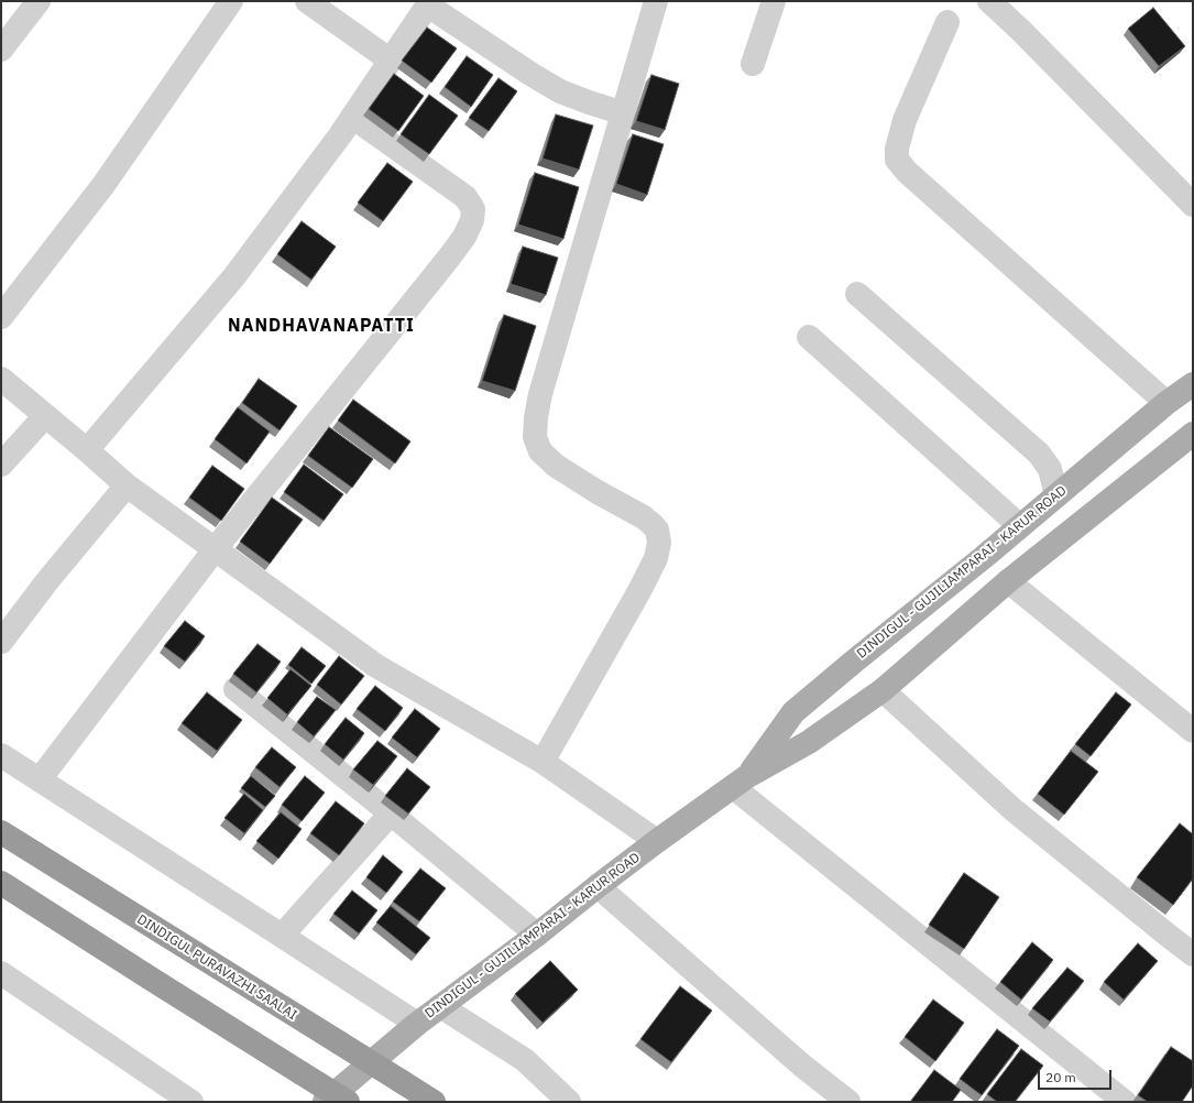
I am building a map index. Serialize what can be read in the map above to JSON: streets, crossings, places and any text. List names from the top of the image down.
{
  "streets": {
    "highway": ["DINDIGUL PURAVAZHI SAALAI"],
    "main road": ["DINDIGUL - GUJILIAMPARAI - KARUR ROAD"]
  },
  "districts": ["NANDHAVANAPATTI"],
  "scale_bar": "20 m"
}
